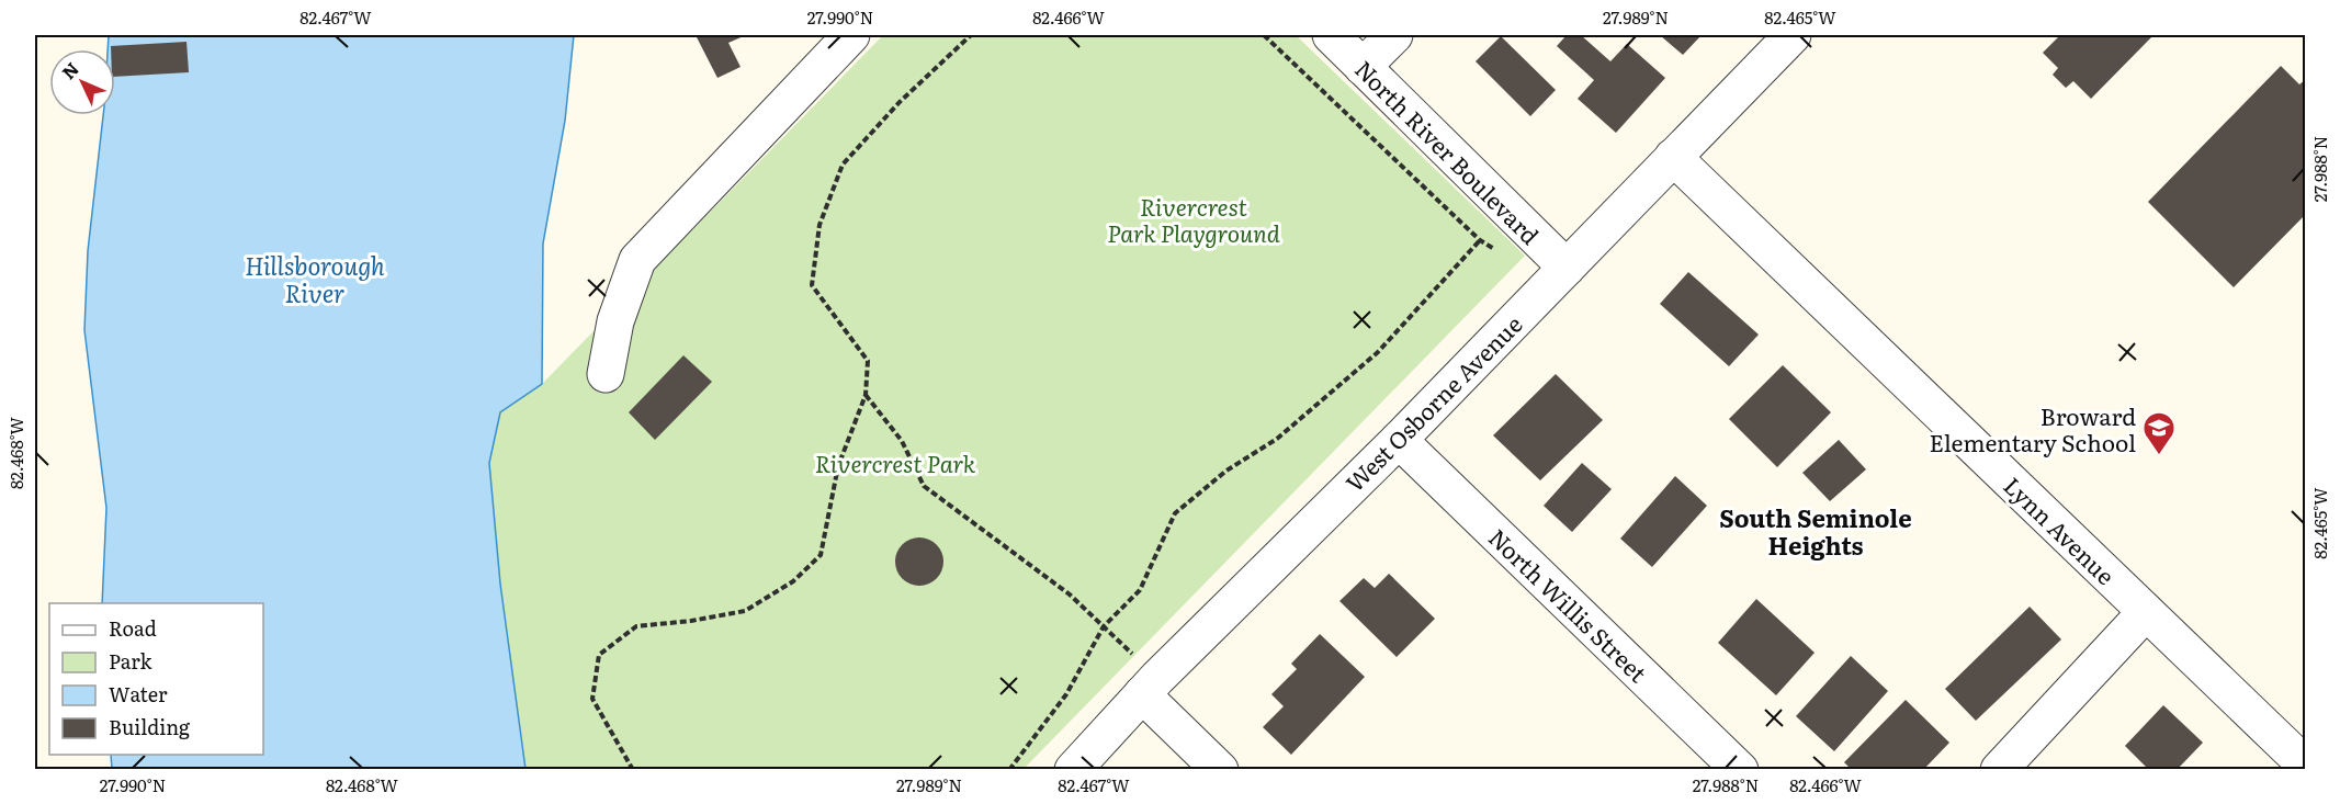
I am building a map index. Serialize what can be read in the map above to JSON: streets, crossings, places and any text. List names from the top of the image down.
{
  "streets": {
    "street": [
      "North River Boulevard",
      "West Osborne Avenue",
      "Lynn Avenue",
      "North Willis Street"
    ]
  },
  "crossings": [
    ["North River Boulevard", "West Osborne Avenue"],
    ["West Osborne Avenue", "Lynn Avenue"],
    ["West Osborne Avenue", "North Willis Street"]
  ],
  "districts": ["South Seminole Heights"],
  "water": ["Hillsborough River"],
  "parks": ["Rivercrest Park Playground", "Rivercrest Park"],
  "places": {
    "school or university": ["Broward Elementary School"]
  },
  "legend": [
    "Road",
    "Park",
    "Water",
    "Building"
  ],
  "north": "top left",
  "coordinates": [
    "82.467°W",
    "27.990°N",
    "82.466°W",
    "27.989°N",
    "82.465°W",
    "27.988°N",
    "82.468°W"
  ]
}
